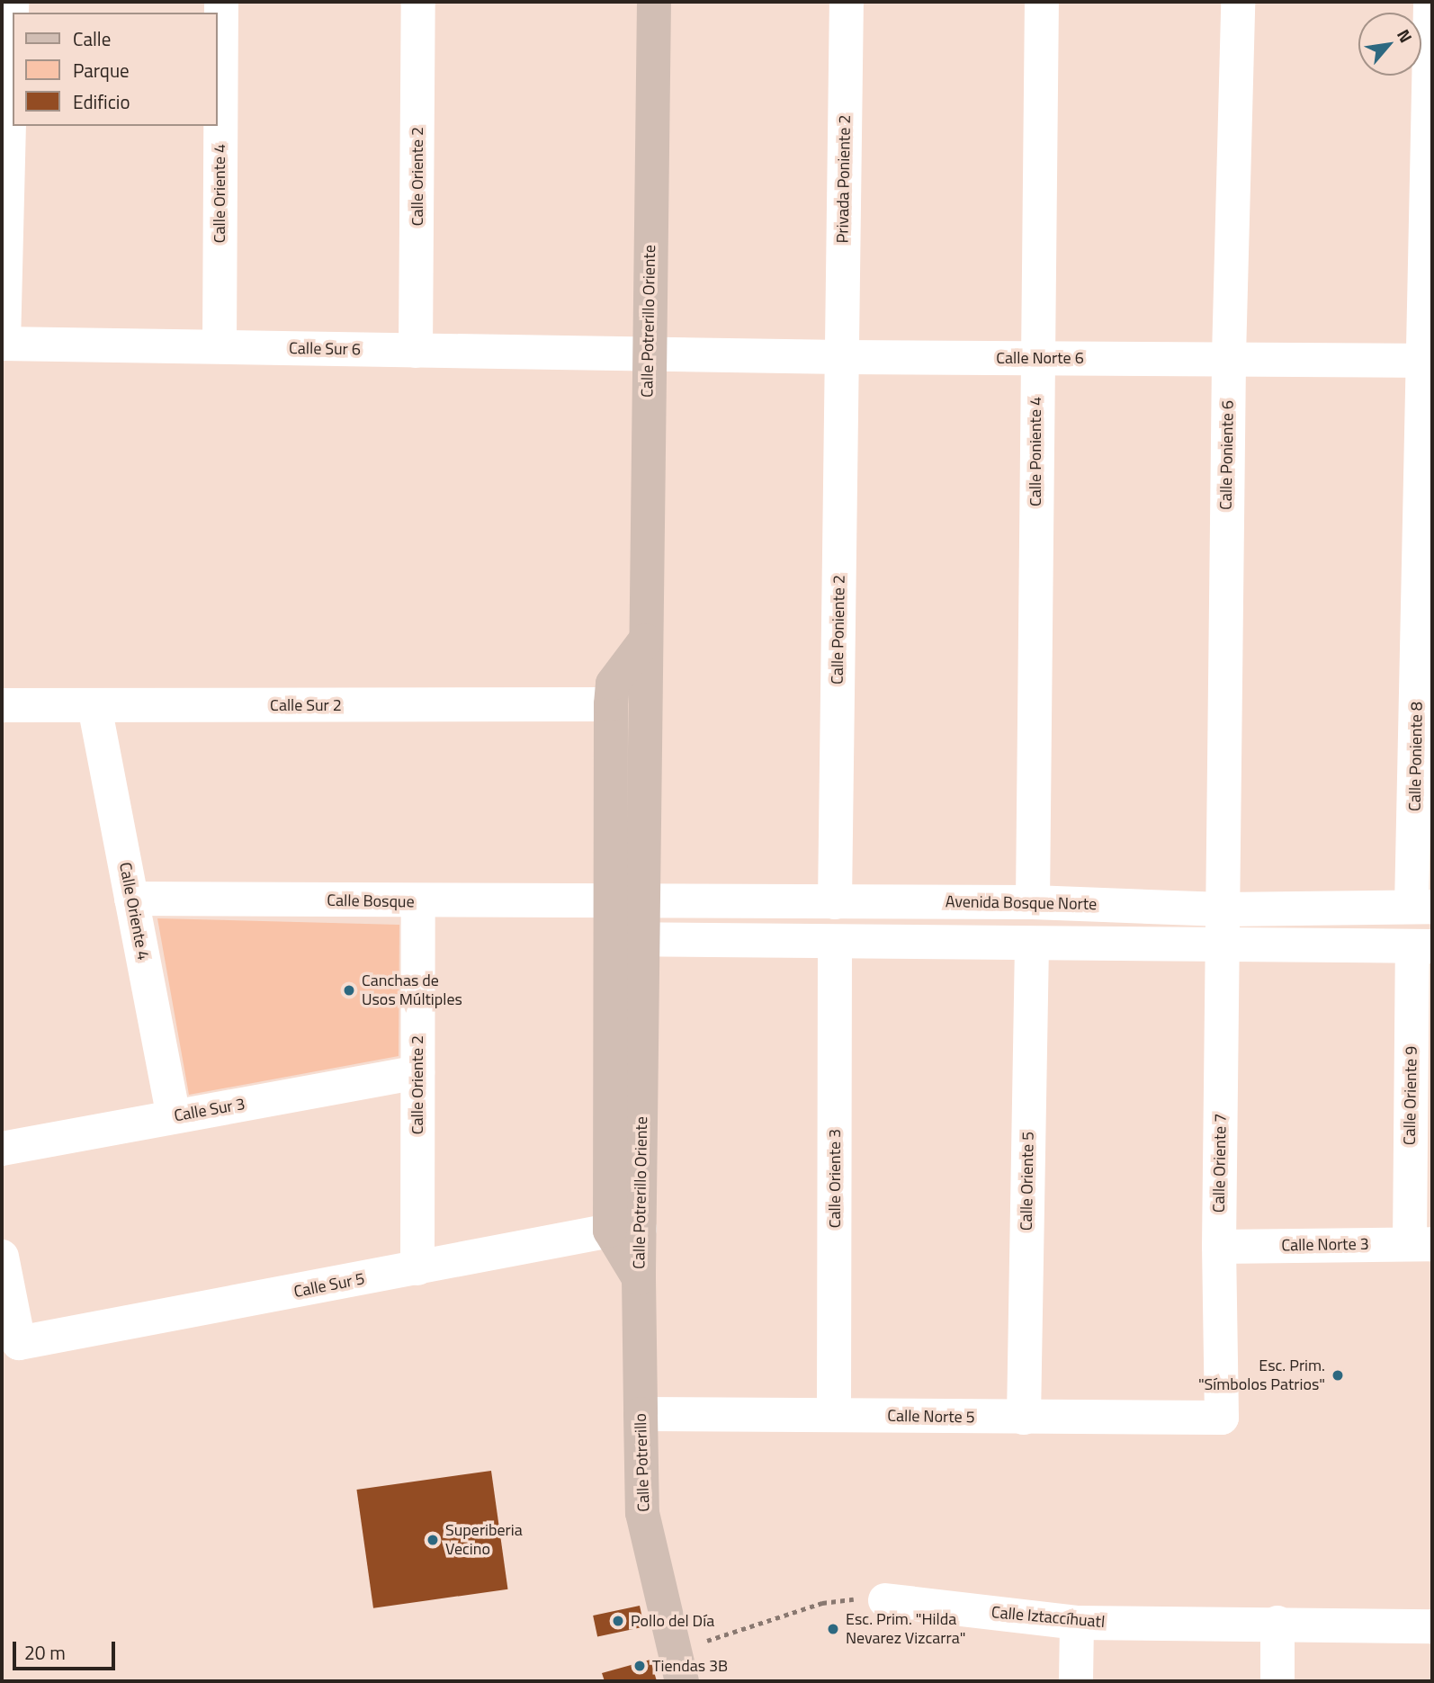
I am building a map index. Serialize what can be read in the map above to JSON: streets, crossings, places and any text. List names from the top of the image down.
{
  "streets": {
    "street": [
      "Calle Oriente 2",
      "Privada Poniente 2",
      "Calle Oriente 4",
      "Calle Potrerillo Oriente",
      "Calle Sur 6",
      "Calle Norte 6",
      "Calle Poniente 4",
      "Calle Poniente 6",
      "Calle Poniente 2",
      "Calle Sur 2",
      "Calle Poniente 8",
      "Calle Bosque",
      "Avenida Bosque Norte",
      "Calle Oriente 9",
      "Calle Sur 3",
      "Calle Oriente 7",
      "Calle Oriente 3",
      "Calle Oriente 5",
      "Calle Norte 3",
      "Calle Sur 5",
      "Calle Norte 5",
      "Calle Potrerillo",
      "Calle Iztaccíhuatl"
    ]
  },
  "crossings": [
    ["Calle Oriente 2", "Calle Sur 6"],
    ["Calle Oriente 2", "Calle Bosque"],
    ["Calle Oriente 2", "Calle Sur 3"],
    ["Calle Oriente 2", "Calle Sur 5"],
    ["Privada Poniente 2", "Calle Norte 6"],
    ["Privada Poniente 2", "Calle Poniente 2"],
    ["Calle Oriente 4", "Calle Sur 6"],
    ["Calle Oriente 4", "Calle Sur 2"],
    ["Calle Oriente 4", "Calle Bosque"],
    ["Calle Oriente 4", "Calle Sur 3"],
    ["Calle Potrerillo Oriente", "Calle Sur 6"],
    ["Calle Potrerillo Oriente", "Calle Norte 6"],
    ["Calle Potrerillo Oriente", "Calle Sur 2"],
    ["Calle Potrerillo Oriente", "Calle Bosque"],
    ["Calle Potrerillo Oriente", "Avenida Bosque Norte"],
    ["Calle Potrerillo Oriente", "Calle Sur 5"],
    ["Calle Potrerillo Oriente", "Calle Potrerillo"],
    ["Calle Sur 6", "Calle Norte 6"],
    ["Calle Norte 6", "Calle Poniente 4"],
    ["Calle Norte 6", "Calle Poniente 6"],
    ["Calle Norte 6", "Calle Poniente 2"],
    ["Calle Norte 6", "Calle Poniente 8"],
    ["Calle Poniente 4", "Avenida Bosque Norte"],
    ["Calle Poniente 6", "Avenida Bosque Norte"],
    ["Calle Poniente 6", "Calle Oriente 7"],
    ["Calle Poniente 2", "Avenida Bosque Norte"],
    ["Calle Poniente 8", "Avenida Bosque Norte"],
    ["Calle Bosque", "Avenida Bosque Norte"],
    ["Avenida Bosque Norte", "Calle Oriente 7"],
    ["Calle Oriente 9", "Calle Norte 3"],
    ["Calle Oriente 7", "Calle Norte 3"],
    ["Calle Oriente 7", "Calle Norte 5"],
    ["Calle Oriente 3", "Calle Norte 5"],
    ["Calle Oriente 5", "Calle Norte 5"],
    ["Calle Norte 5", "Calle Potrerillo"]
  ],
  "places": [
    "Canchas de Usos Múltiples",
    "Esc. Prim. \"Símbolos Patrios\"",
    "Superiberia Vecino",
    "Pollo del Día",
    "Esc. Prim. \"Hilda Nevarez Vizcarra\"",
    "Tiendas 3B"
  ],
  "legend": ["Calle", "Parque", "Edificio"],
  "scale_bar": "20 m",
  "north": "top right"
}
